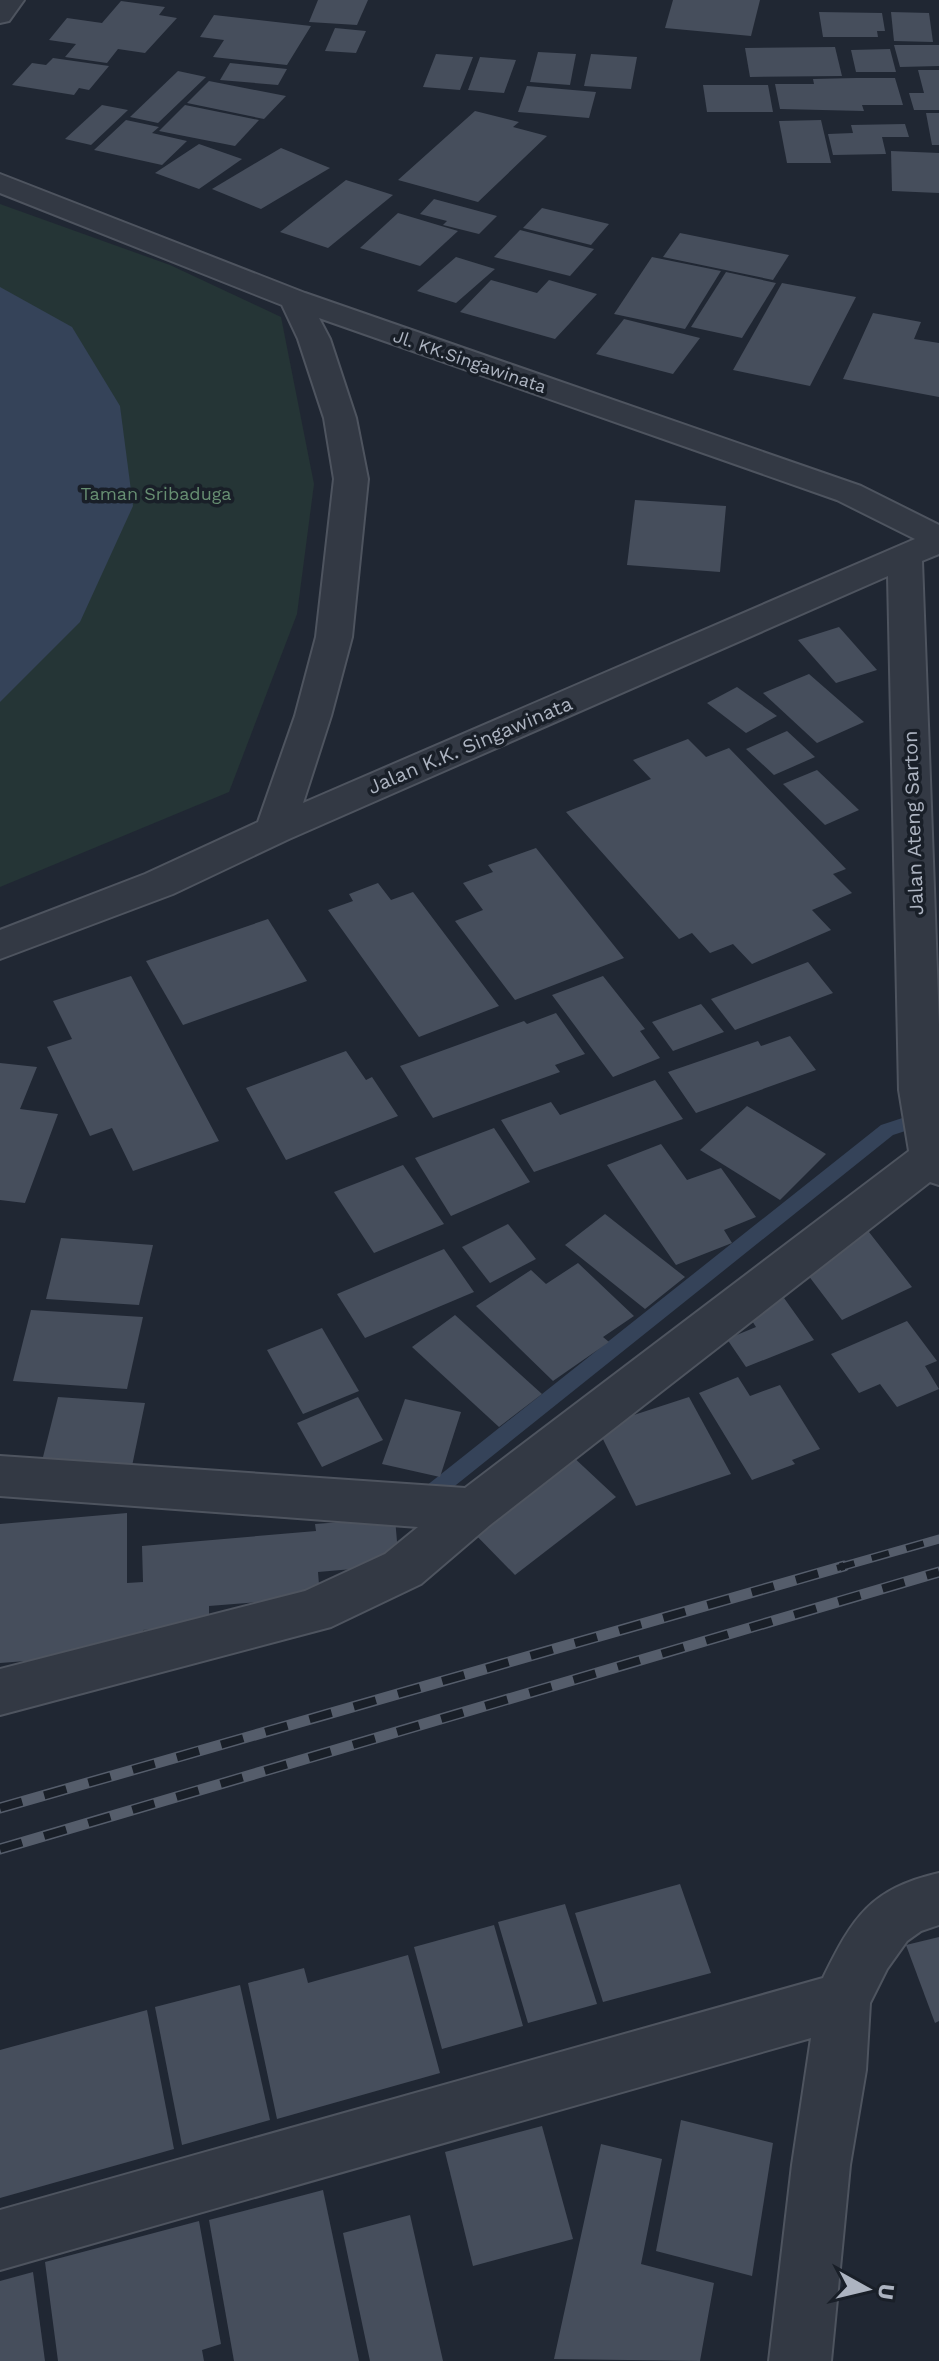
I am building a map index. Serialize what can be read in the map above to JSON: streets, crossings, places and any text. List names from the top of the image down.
{
  "streets": {
    "street": ["Jl. KK.Singawinata", "Jalan K.K. Singawinata", "Jalan Ateng Sarton"]
  },
  "crossings": [
    ["Jl. KK.Singawinata", "Jalan K.K. Singawinata"],
    ["Jl. KK.Singawinata", "Jalan Ateng Sarton"],
    ["Jalan K.K. Singawinata", "Jalan Ateng Sarton"]
  ],
  "parks": ["Taman Sribaduga"],
  "north": "right"
}
